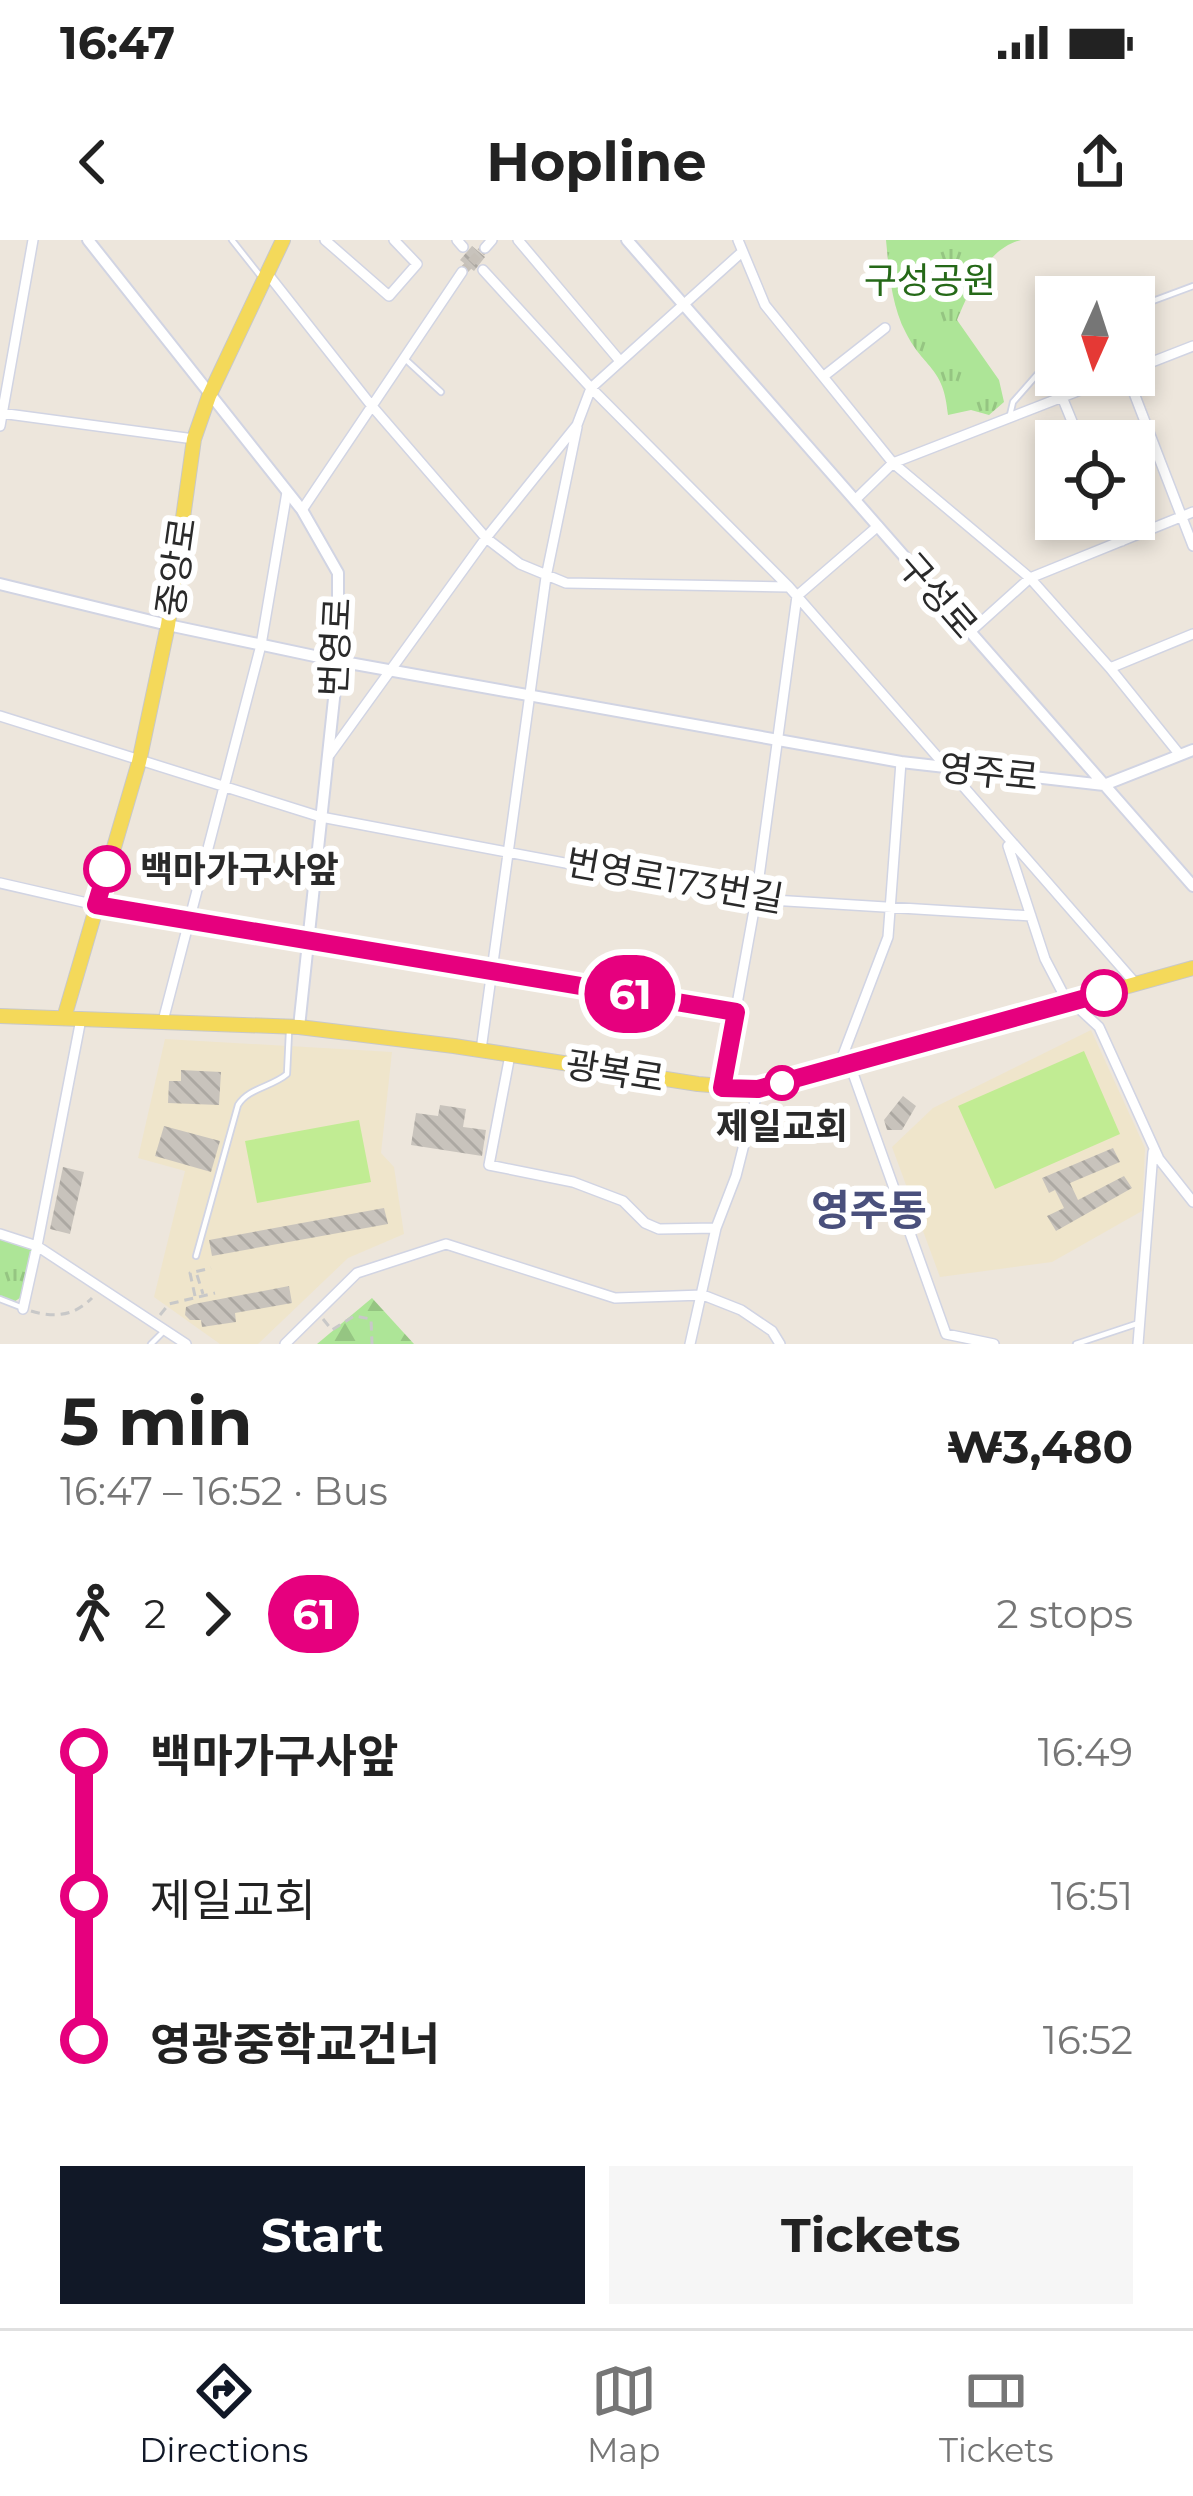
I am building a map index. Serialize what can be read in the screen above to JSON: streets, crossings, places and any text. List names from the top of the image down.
{
  "streets": {
    "main road": ["중앙로", "광복로"],
    "street": [
      "구성로",
      "번영로",
      "영주로",
      "번영로173번길"
    ]
  },
  "crossings": [
    ["중앙로", "번영로"],
    ["중앙로", "영주로"],
    ["중앙로", "광복로"],
    ["구성로", "영주로"],
    ["번영로", "영주로"],
    ["번영로", "번영로173번길"],
    ["번영로", "광복로"]
  ],
  "districts": ["영주동"],
  "parks": ["구성공원"],
  "places": ["백마가구사앞", "제일교회"],
  "lines": ["bus line 61"],
  "north": "bottom",
  "page": {
    "status": "16:47",
    "header": "Hopline",
    "on_map": "61",
    "heading": ["5 min", "16:47 – 16:52 · Bus", "₩3,480"],
    "legs": ["2", "61", "2 stops"],
    "list": [
      {
        "name": "백마가구사앞",
        "value": "16:49"
      },
      {
        "name": "제일교회",
        "value": "16:51"
      },
      {
        "name": "영광중학교건너",
        "value": "16:52"
      }
    ],
    "buttons": ["Start", "Tickets"],
    "tabs": ["Directions", "Map", "Tickets"]
  }
}
